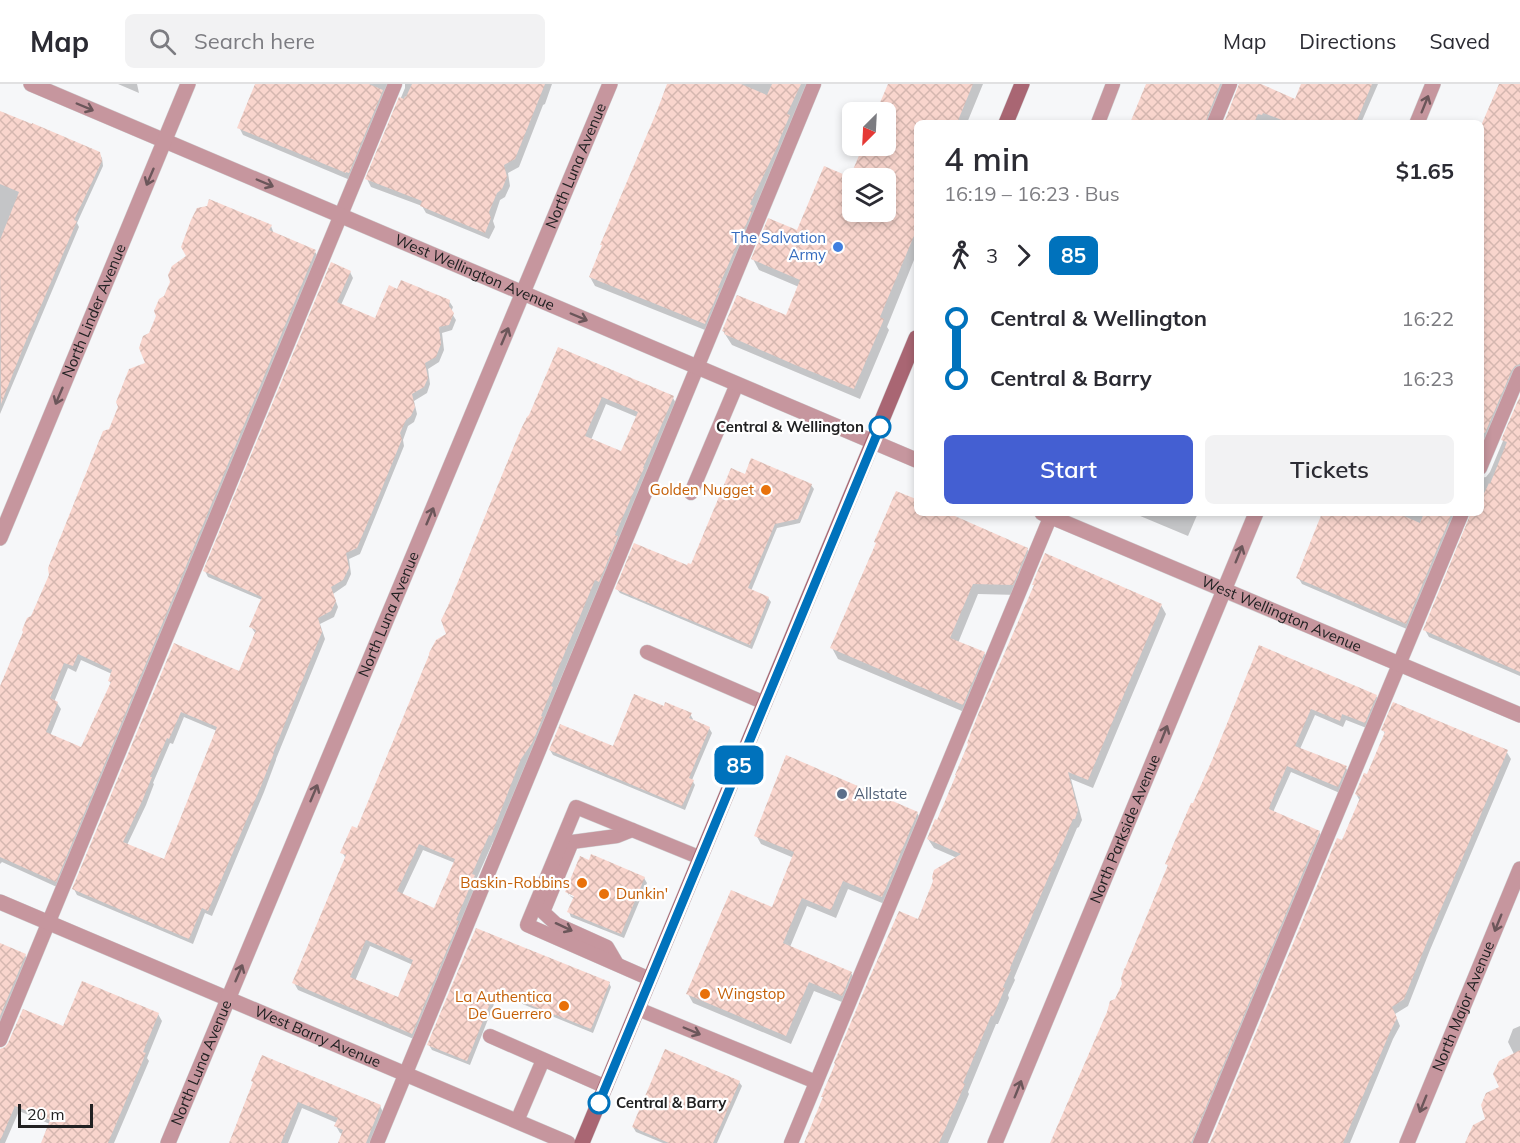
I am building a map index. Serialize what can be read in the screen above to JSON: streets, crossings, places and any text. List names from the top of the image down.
{
  "streets": {
    "street": [
      "North Luna Avenue",
      "West Wellington Avenue",
      "North Linder Avenue",
      "North Parkside Avenue",
      "North Major Avenue",
      "West Barry Avenue"
    ]
  },
  "crossings": [
    ["North Luna Avenue", "West Wellington Avenue"],
    ["North Luna Avenue", "West Barry Avenue"],
    ["West Wellington Avenue", "North Linder Avenue"],
    ["West Wellington Avenue", "North Parkside Avenue"]
  ],
  "one_way": [
    "North Luna Avenue",
    "West Wellington Avenue",
    "North Linder Avenue",
    "North Parkside Avenue",
    "North Major Avenue"
  ],
  "places": [
    "The Salvation Army",
    "Central & Wellington",
    "Golden Nugget",
    "Allstate",
    "Baskin-Robbins",
    "Dunkin'",
    "Wingstop",
    "La Authentica De Guerrero",
    "Central & Barry"
  ],
  "lines": ["bus line 85"],
  "scale_bar": "20 m",
  "north": "bottom left",
  "page": {
    "header": "Map",
    "search": "Search here",
    "nav": ["Map", "Directions", "Saved"],
    "on_map": "85",
    "heading": ["4 min", "16:19 – 16:23 · Bus", "$1.65"],
    "legs": ["3", "85"],
    "list": [
      {
        "name": "Central & Wellington",
        "value": "16:22"
      },
      {
        "name": "Central & Barry",
        "value": "16:23"
      }
    ],
    "buttons": ["Start", "Tickets"],
    "scale": "20 m"
  }
}
